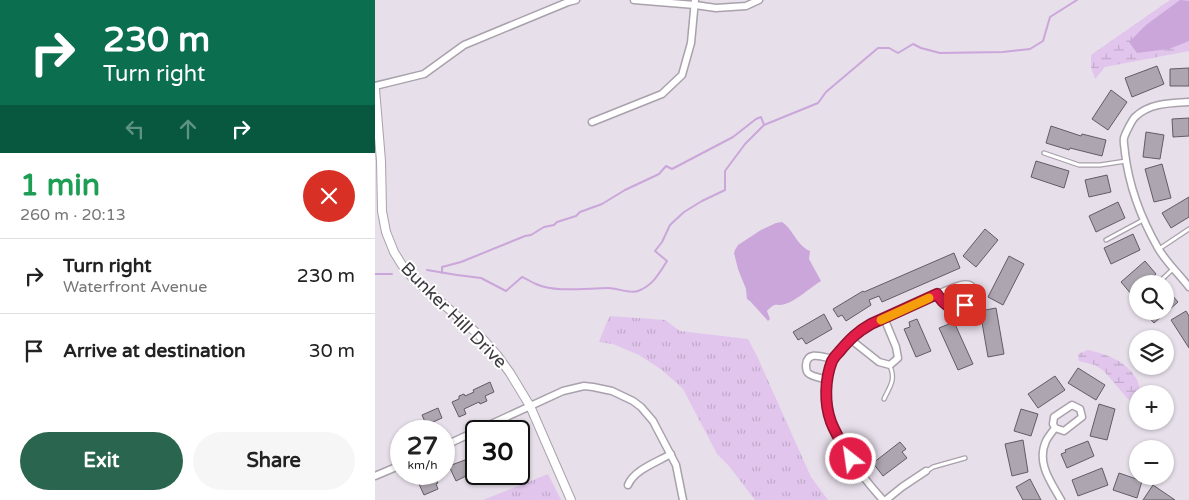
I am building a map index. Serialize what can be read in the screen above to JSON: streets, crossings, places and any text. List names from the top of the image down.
{
  "streets": {
    "street": ["Bunker Hill Drive"]
  },
  "page": {
    "turn": ["230 m", "Turn right"],
    "heading": ["1 min", "260 m · 20:13"],
    "list": [
      {
        "name": "Turn right",
        "note": "Waterfront Avenue",
        "value": "230 m"
      },
      {
        "name": "Arrive at destination",
        "value": "30 m"
      }
    ],
    "map_buttons": ["+", "−"],
    "speed": "27 km/h",
    "limit": "30",
    "buttons": ["Exit", "Share"]
  }
}
